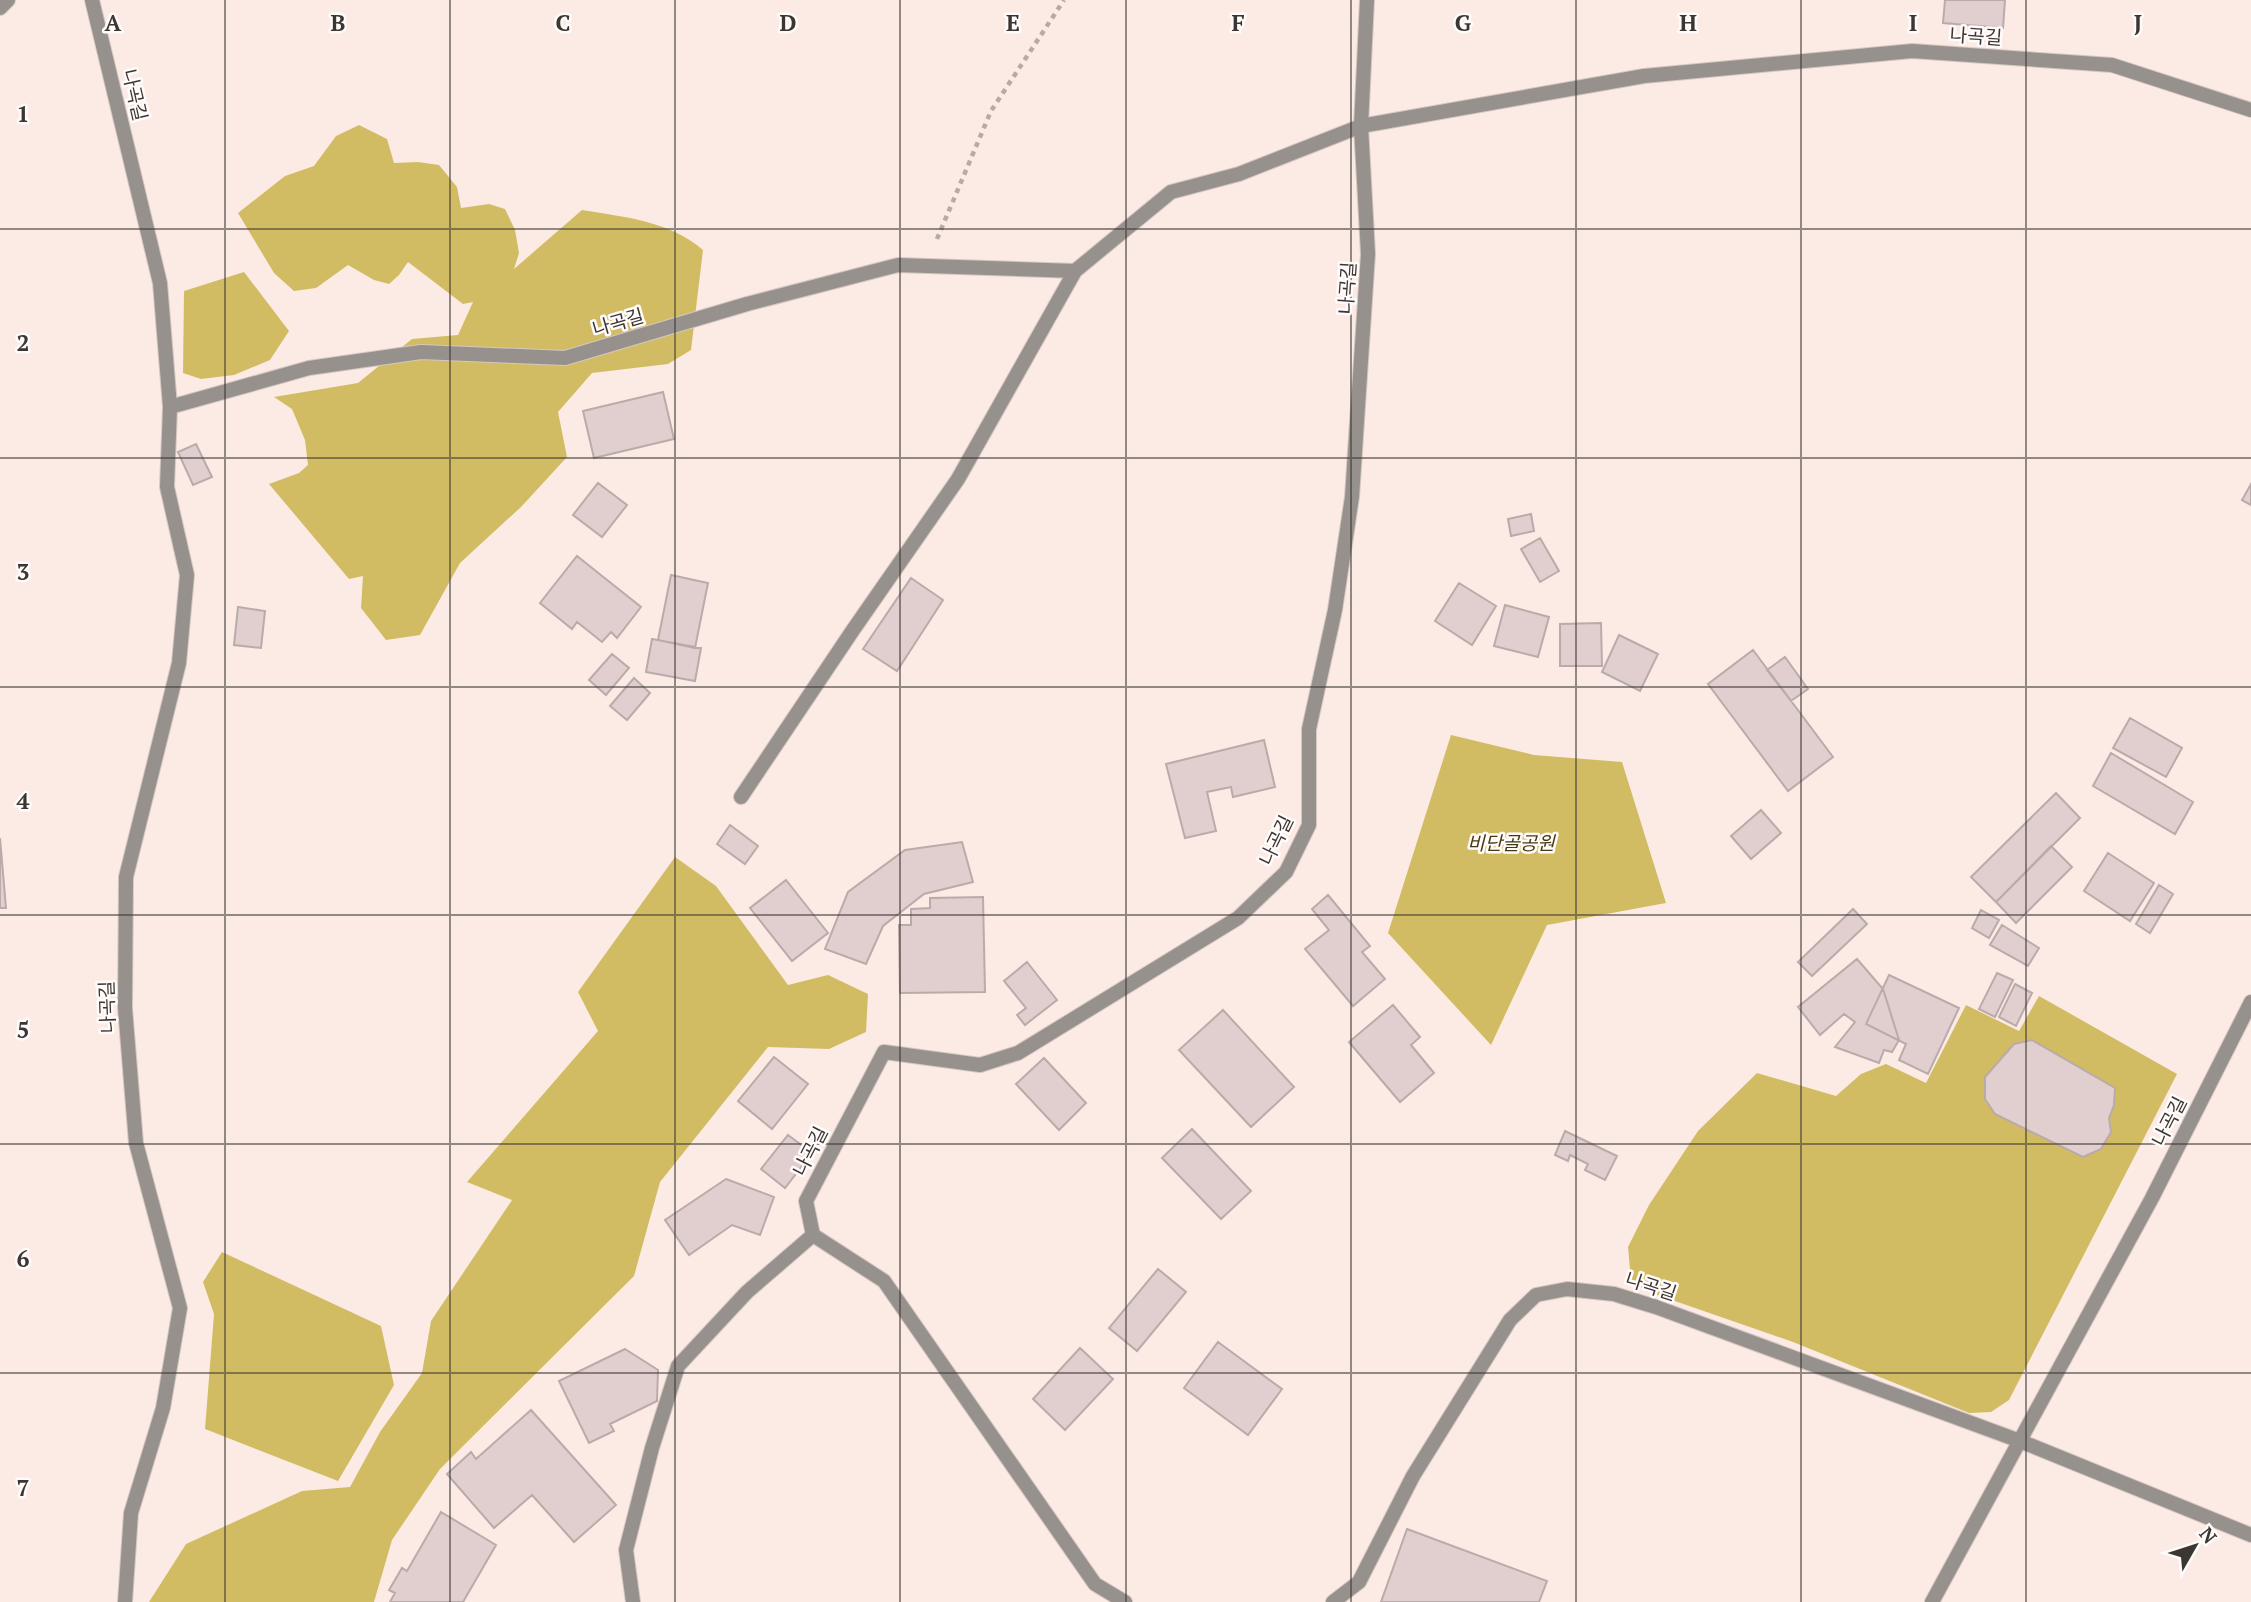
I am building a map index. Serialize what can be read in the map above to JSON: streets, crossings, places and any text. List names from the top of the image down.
{
  "streets": {
    "street": ["나곡길"]
  },
  "parks": ["비단골공원"],
  "north": "top right",
  "grid": {
    "columns": [
      "A",
      "B",
      "C",
      "D",
      "E",
      "F",
      "G",
      "H",
      "I",
      "J"
    ],
    "rows": [
      "1",
      "2",
      "3",
      "4",
      "5",
      "6",
      "7"
    ]
  }
}
